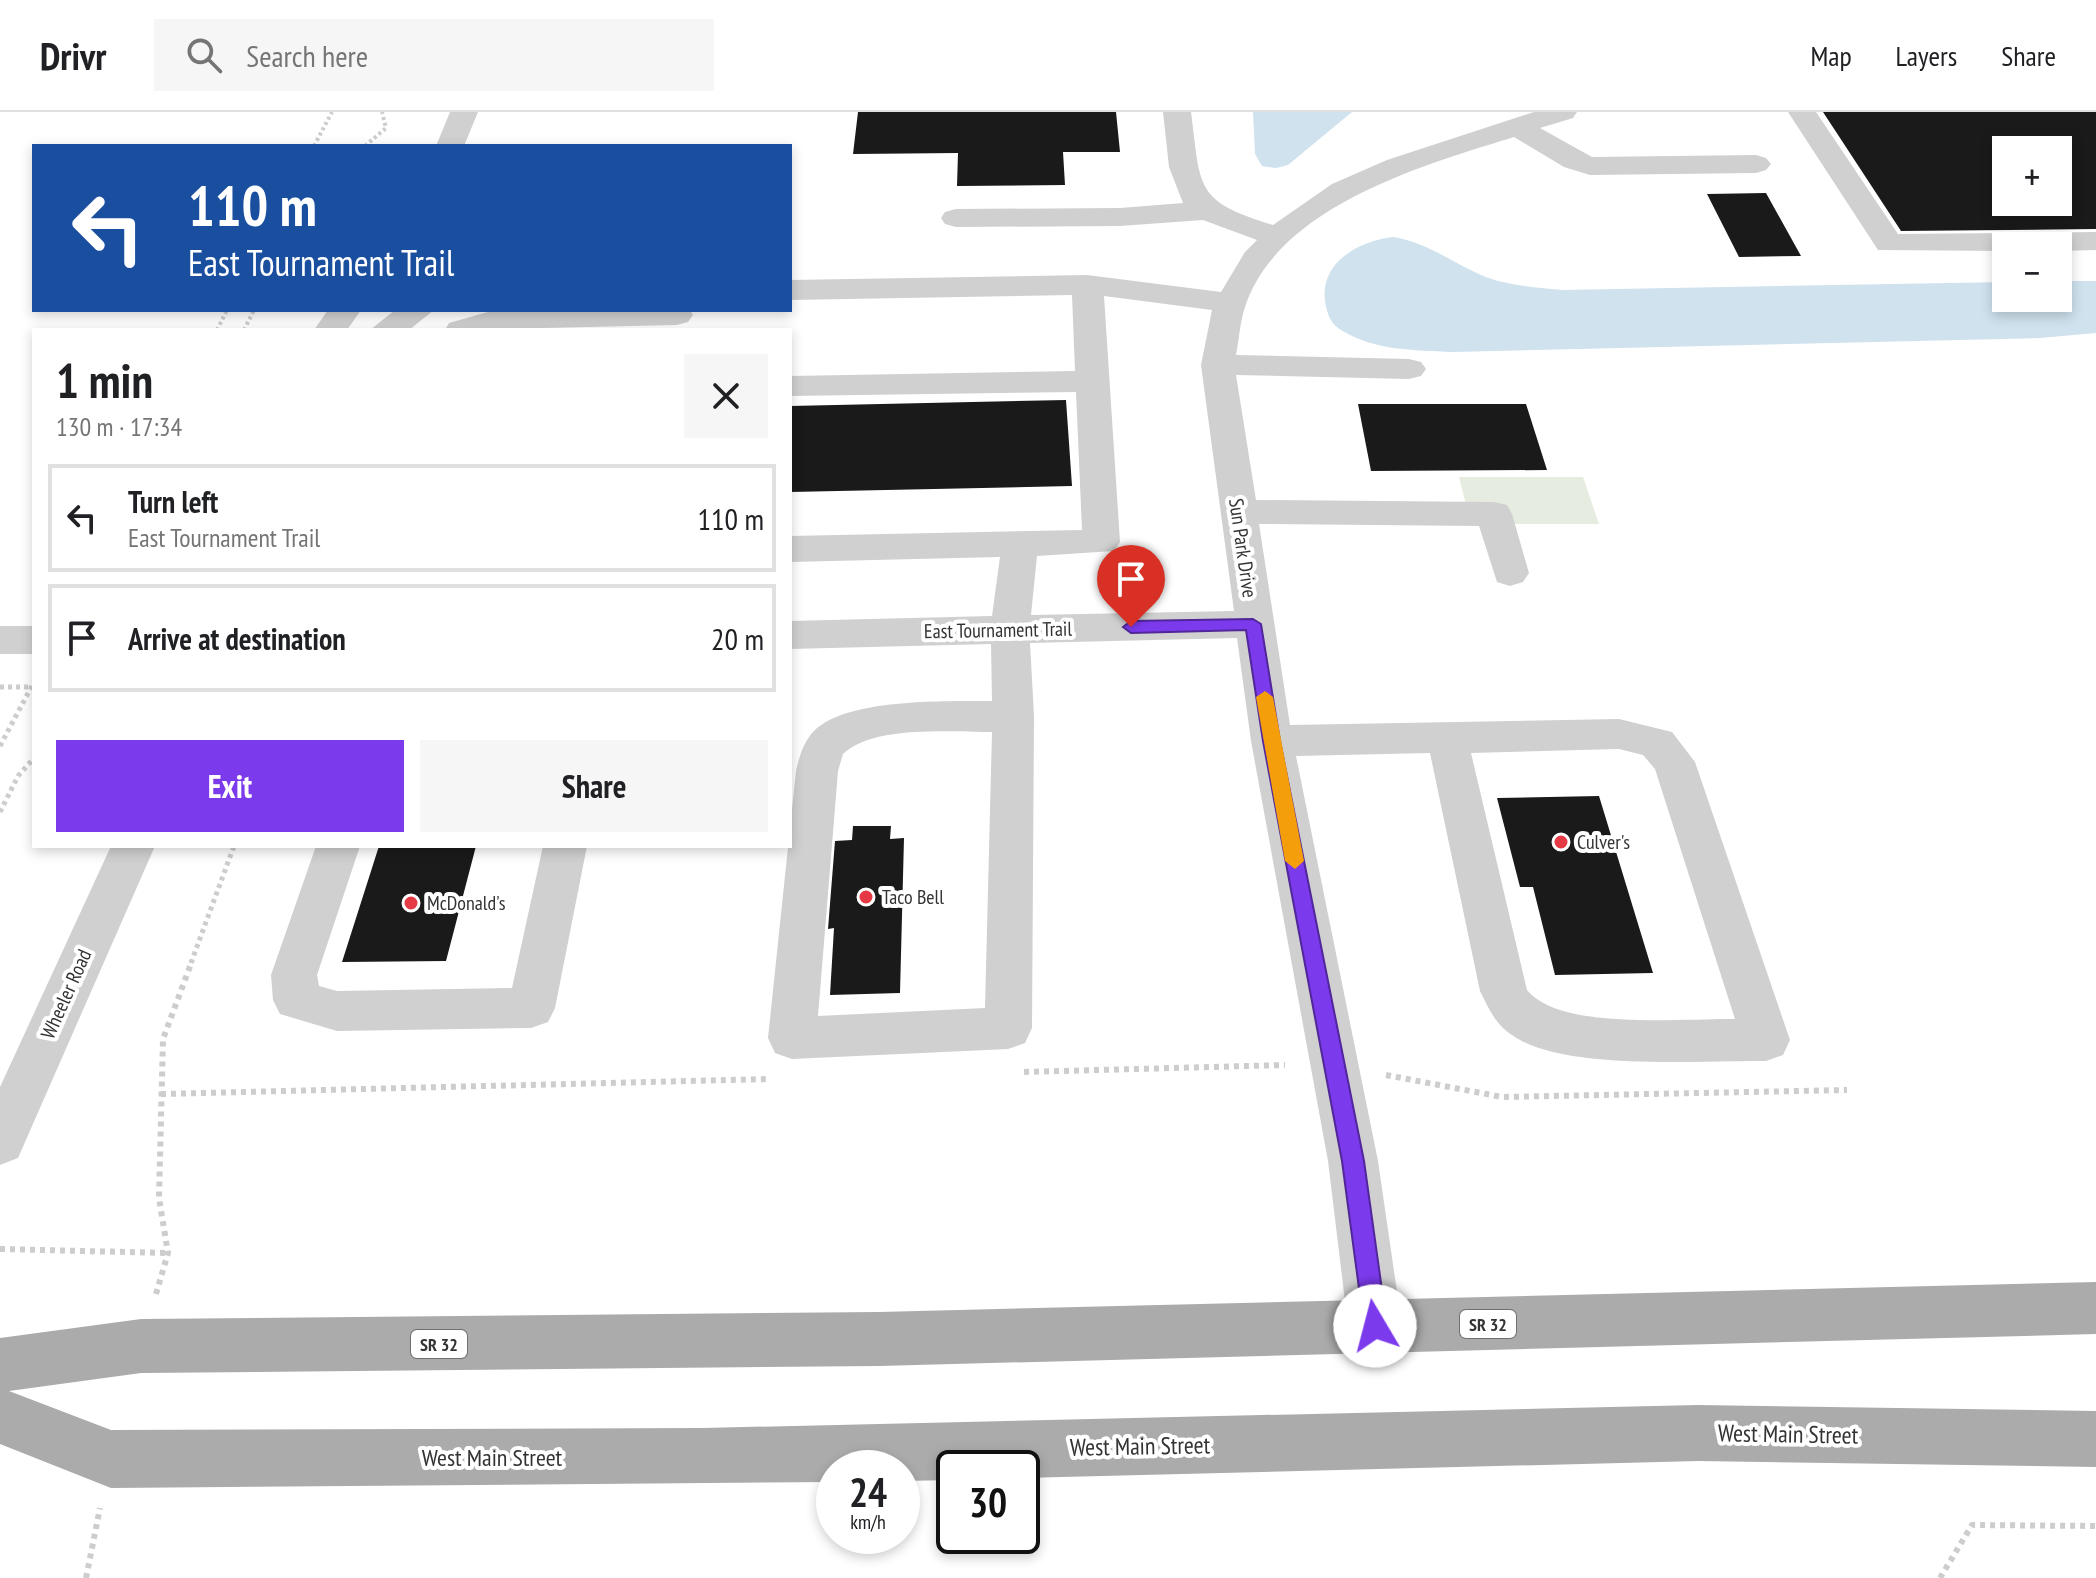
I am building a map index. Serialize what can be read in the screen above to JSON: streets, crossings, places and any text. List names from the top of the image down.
{
  "streets": {
    "main road": ["SR 32", "West Main Street"],
    "street": ["Sun Park Drive", "East Tournament Trail", "Wheeler Road"]
  },
  "crossings": [
    ["Sun Park Drive", "East Tournament Trail"],
    ["Sun Park Drive", "SR 32"]
  ],
  "places": ["Culver's", "Taco Bell", "McDonald's"],
  "page": {
    "header": "Drivr",
    "search": "Search here",
    "nav": ["Map", "Layers", "Share"],
    "map_buttons": ["+", "−"],
    "turn": ["110 m", "East Tournament Trail"],
    "heading": ["1 min", "130 m · 17:34"],
    "list": [
      {
        "name": "Turn left",
        "note": "East Tournament Trail",
        "value": "110 m"
      },
      {
        "name": "Arrive at destination",
        "value": "20 m"
      }
    ],
    "buttons": ["Exit", "Share"],
    "speed": "24 km/h",
    "limit": "30"
  }
}
